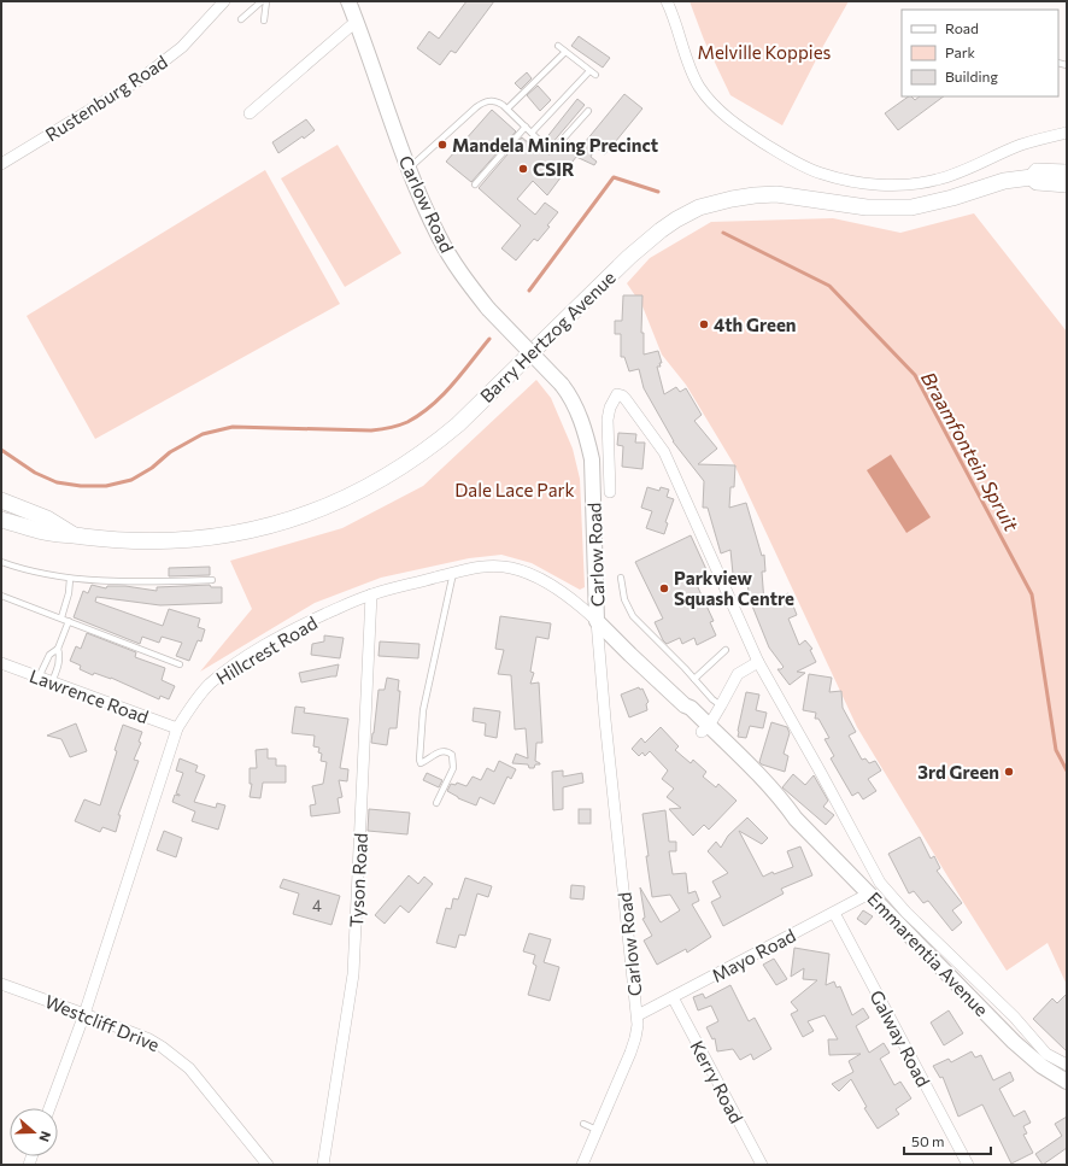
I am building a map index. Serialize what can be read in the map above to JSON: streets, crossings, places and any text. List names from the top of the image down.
{
  "streets": {
    "main road": ["Barry Hertzog Avenue"],
    "street": [
      "Rustenburg Road",
      "Carlow Road",
      "Hillcrest Road",
      "Lawrence Road",
      "Tyson Road",
      "Emmarentia Avenue",
      "Mayo Road",
      "Westcliff Drive",
      "Galway Road",
      "Kerry Road"
    ]
  },
  "crossings": [
    ["Carlow Road", "Hillcrest Road"],
    ["Carlow Road", "Emmarentia Avenue"],
    ["Carlow Road", "Mayo Road"],
    ["Hillcrest Road", "Lawrence Road"],
    ["Hillcrest Road", "Tyson Road"],
    ["Hillcrest Road", "Emmarentia Avenue"],
    ["Hillcrest Road", "Westcliff Drive"],
    ["Emmarentia Avenue", "Mayo Road"],
    ["Mayo Road", "Galway Road"],
    ["Mayo Road", "Kerry Road"]
  ],
  "water": ["Braamfontein Spruit"],
  "parks": ["Melville Koppies", "Dale Lace Park"],
  "places": [
    "Mandela Mining Precinct",
    "CSIR",
    "4th Green",
    "Parkview Squash Centre",
    "3rd Green"
  ],
  "house_numbers": ["4"],
  "legend": ["Road", "Park", "Building"],
  "scale_bar": "50 m",
  "north": "right"
}
